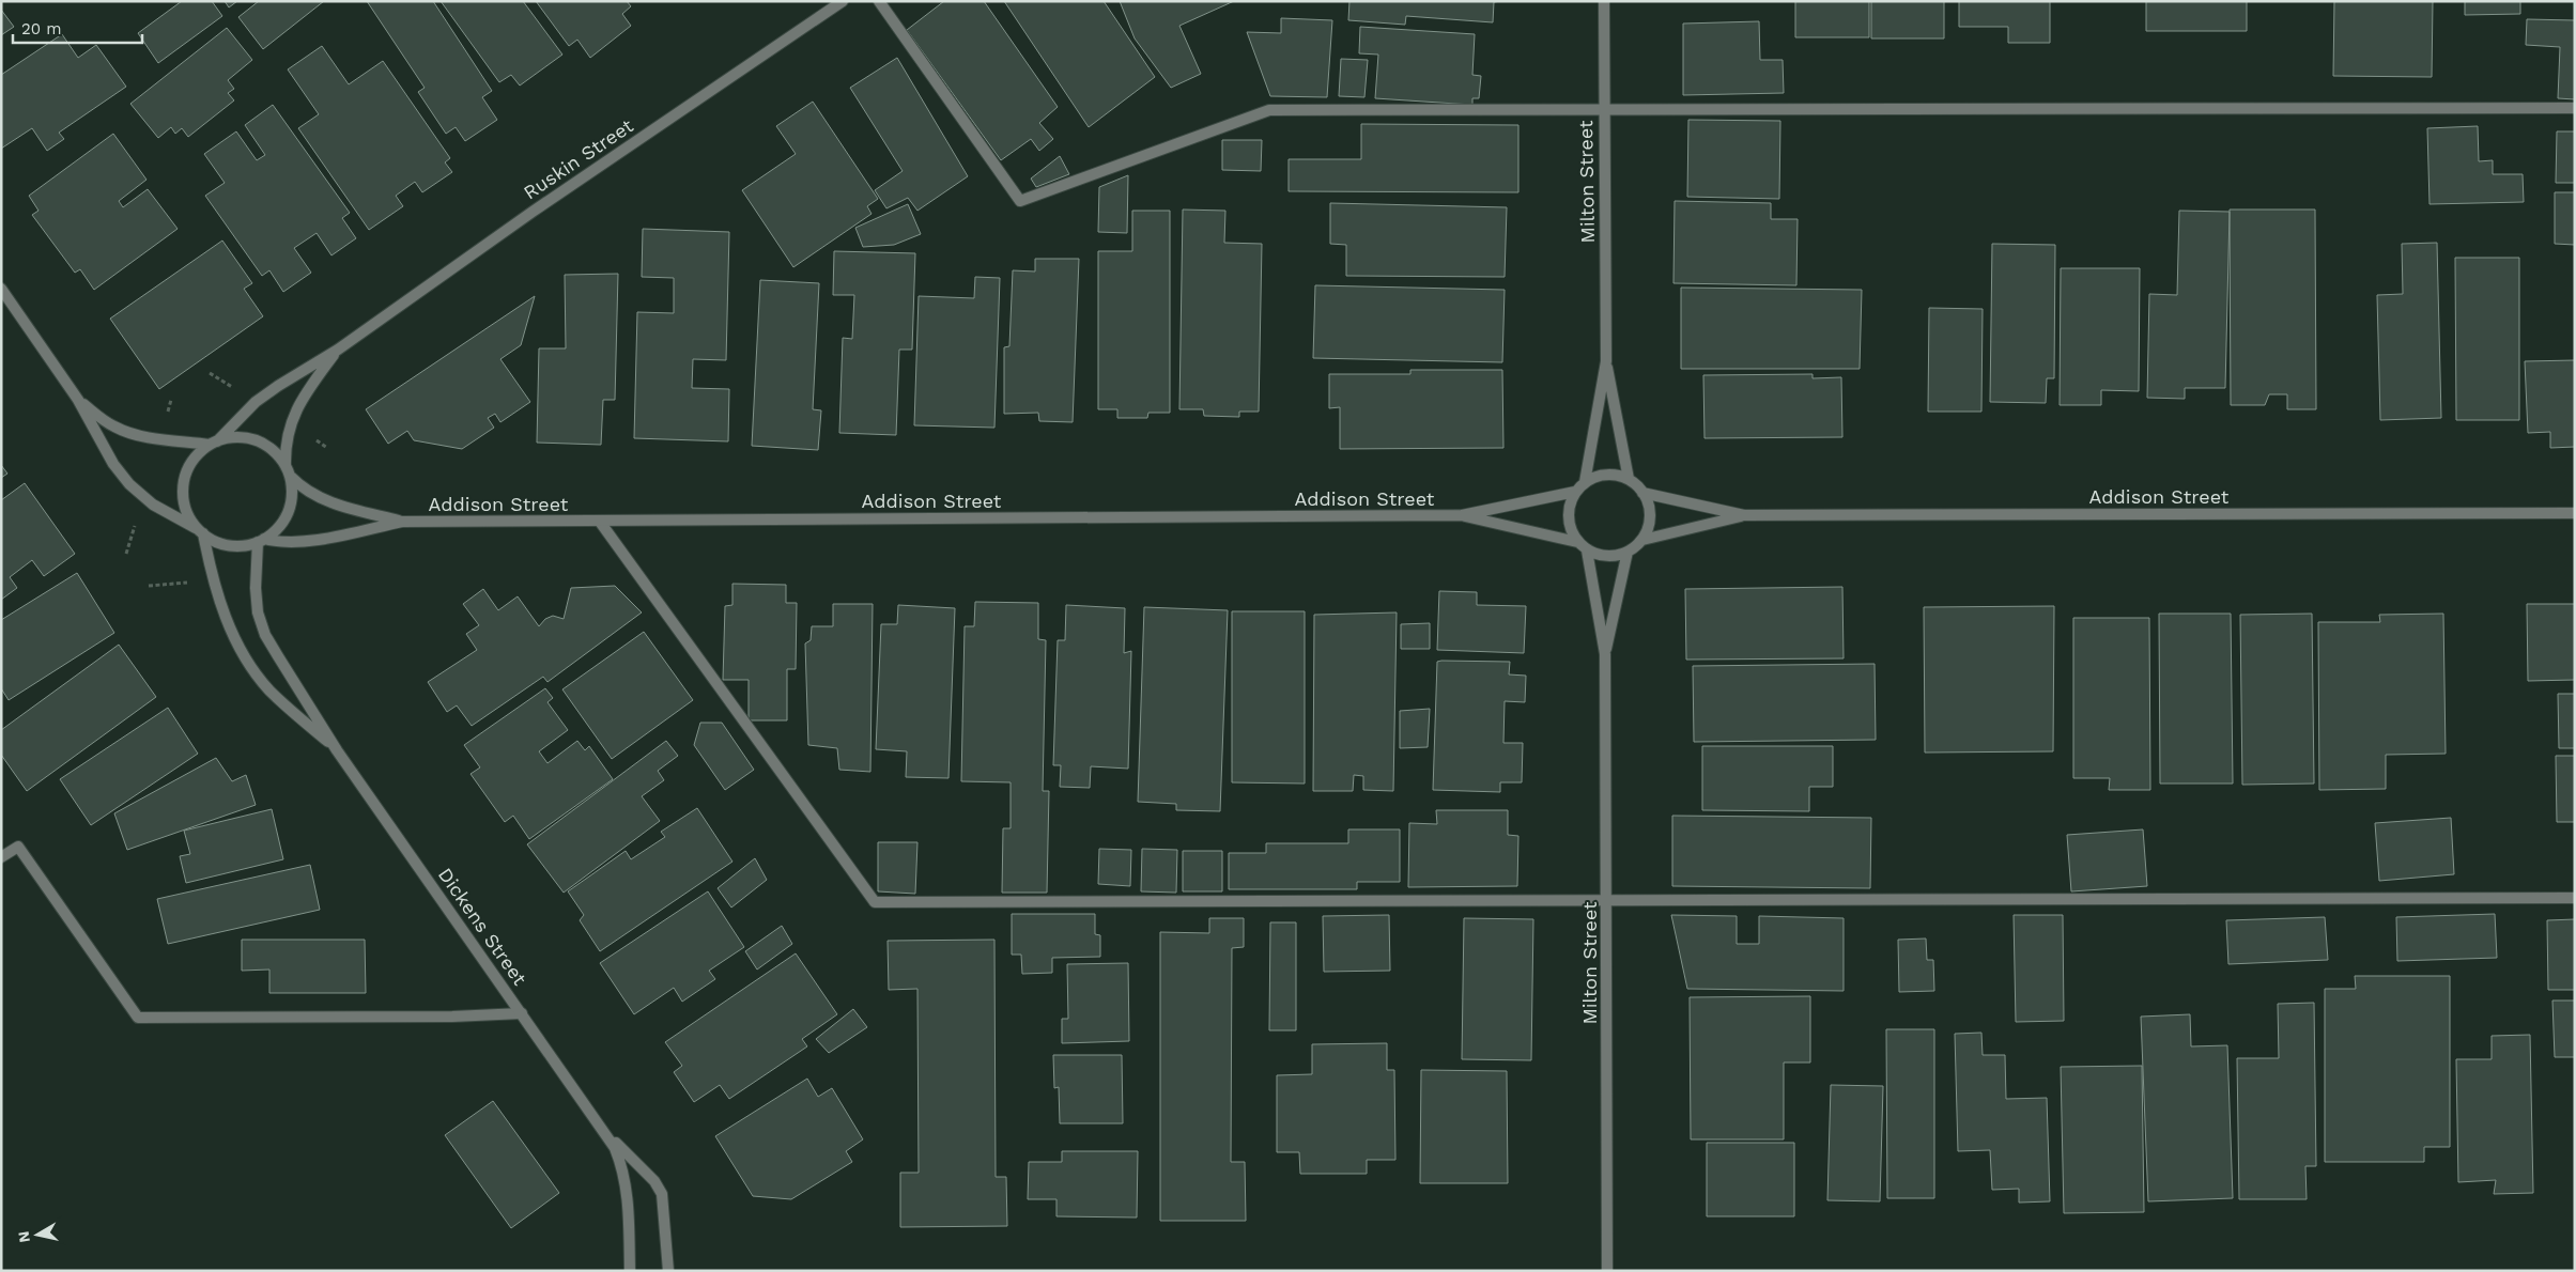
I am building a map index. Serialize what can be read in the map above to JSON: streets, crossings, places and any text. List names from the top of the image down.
{
  "streets": {
    "street": [
      "Ruskin Street",
      "Milton Street",
      "Addison Street",
      "Dickens Street"
    ]
  },
  "crossings": [
    ["Ruskin Street", "Addison Street"],
    ["Ruskin Street", "Dickens Street"],
    ["Milton Street", "Addison Street"],
    ["Addison Street", "Dickens Street"]
  ],
  "scale_bar": "20 m",
  "north": "left"
}
